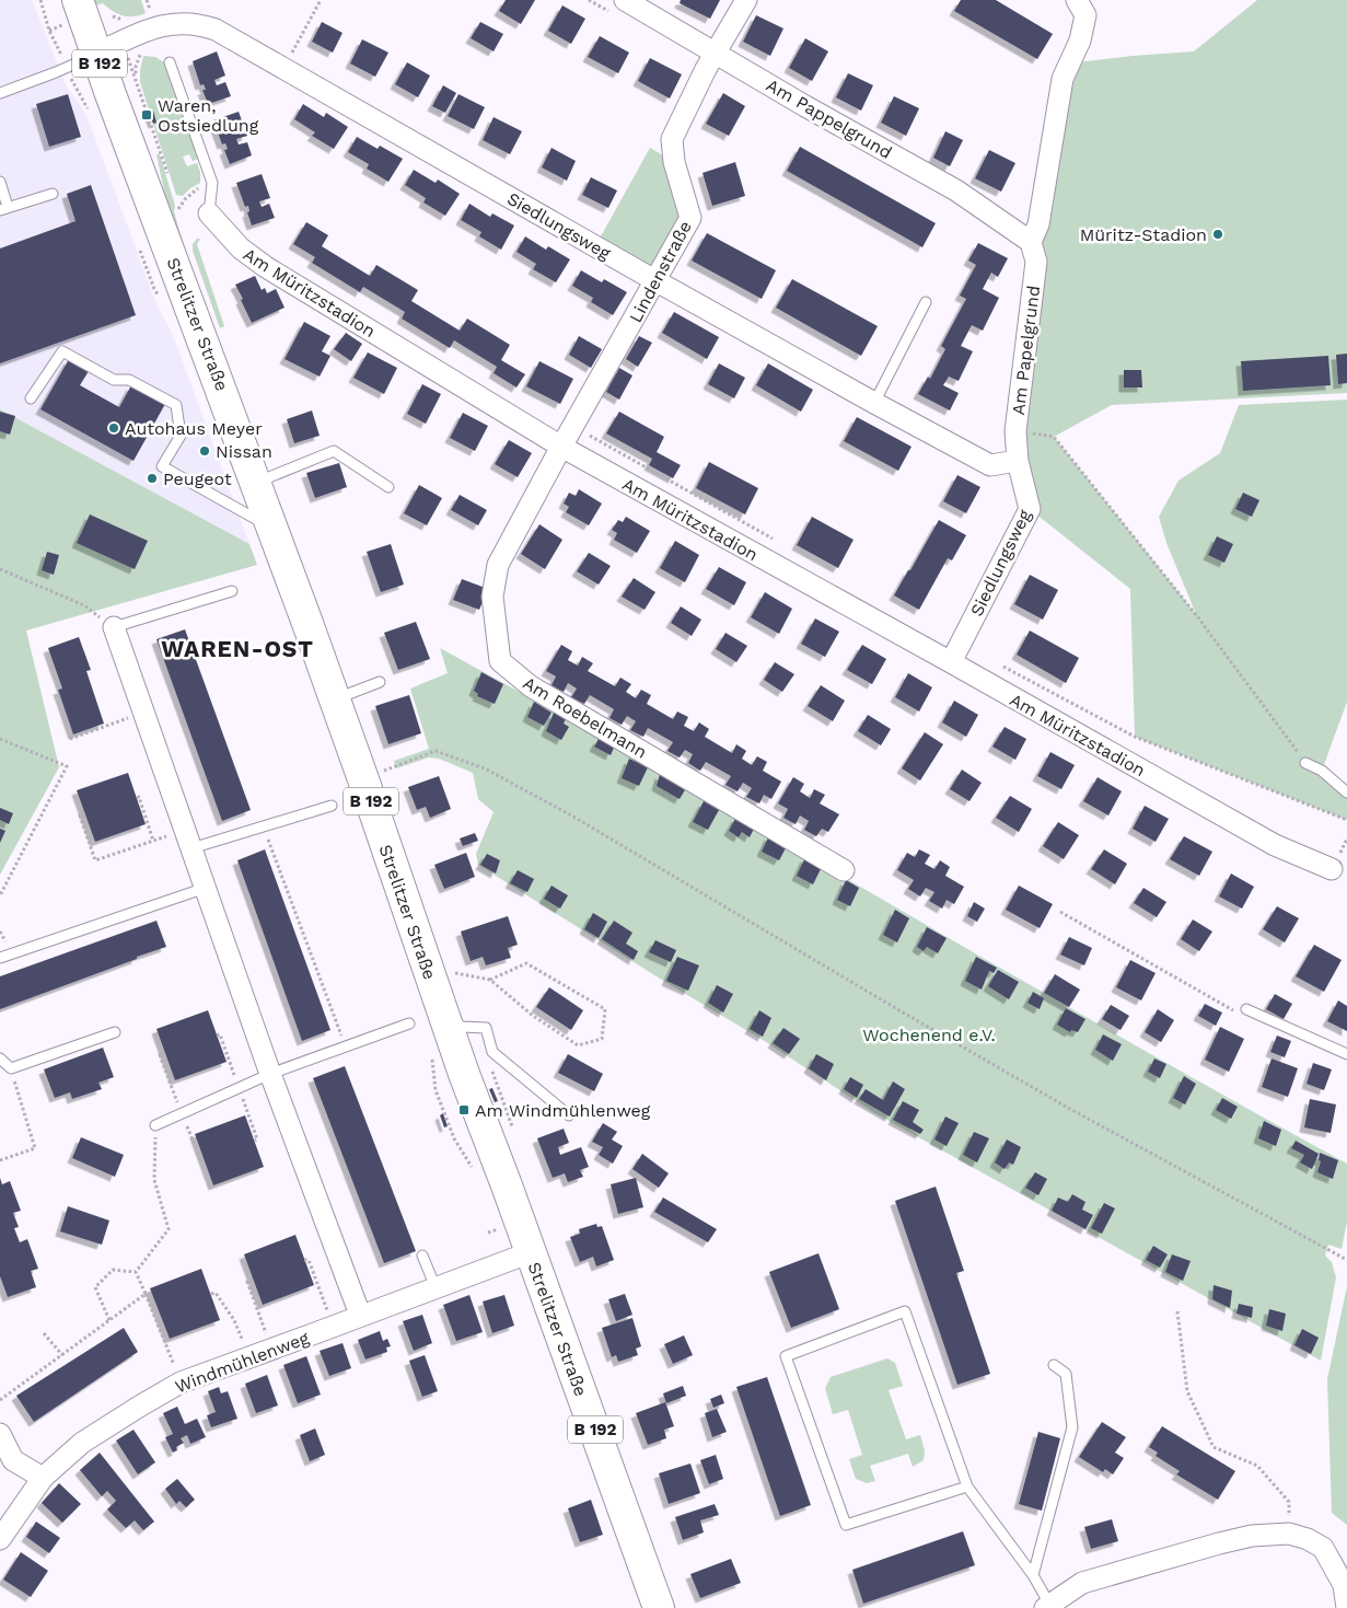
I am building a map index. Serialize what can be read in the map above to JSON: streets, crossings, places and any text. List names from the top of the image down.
{
  "streets": {
    "main road": ["B 192", "Strelitzer Straße"],
    "street": [
      "Am Pappelgrund",
      "Siedlungsweg",
      "Lindenstraße",
      "Am Müritzstadion",
      "Am Papelgrund",
      "Am Roebelmann",
      "Windmühlenweg"
    ]
  },
  "crossings": [
    ["Am Pappelgrund", "Lindenstraße"],
    ["Am Pappelgrund", "Am Papelgrund"],
    ["Siedlungsweg", "Lindenstraße"],
    ["Siedlungsweg", "Am Müritzstadion"],
    ["Siedlungsweg", "Strelitzer Straße"],
    ["Siedlungsweg", "Am Papelgrund"],
    ["Lindenstraße", "Am Müritzstadion"],
    ["Lindenstraße", "Am Roebelmann"],
    ["Am Müritzstadion", "Am Roebelmann"],
    ["Strelitzer Straße", "Windmühlenweg"]
  ],
  "districts": ["WAREN-OST"],
  "parks": ["Wochenend e.V."],
  "places": {
    "transit": ["Waren, Ostsiedlung", "Am Windmühlenweg"],
    "other": [
      "Müritz-Stadion",
      "Autohaus Meyer",
      "Nissan",
      "Peugeot"
    ]
  }
}
